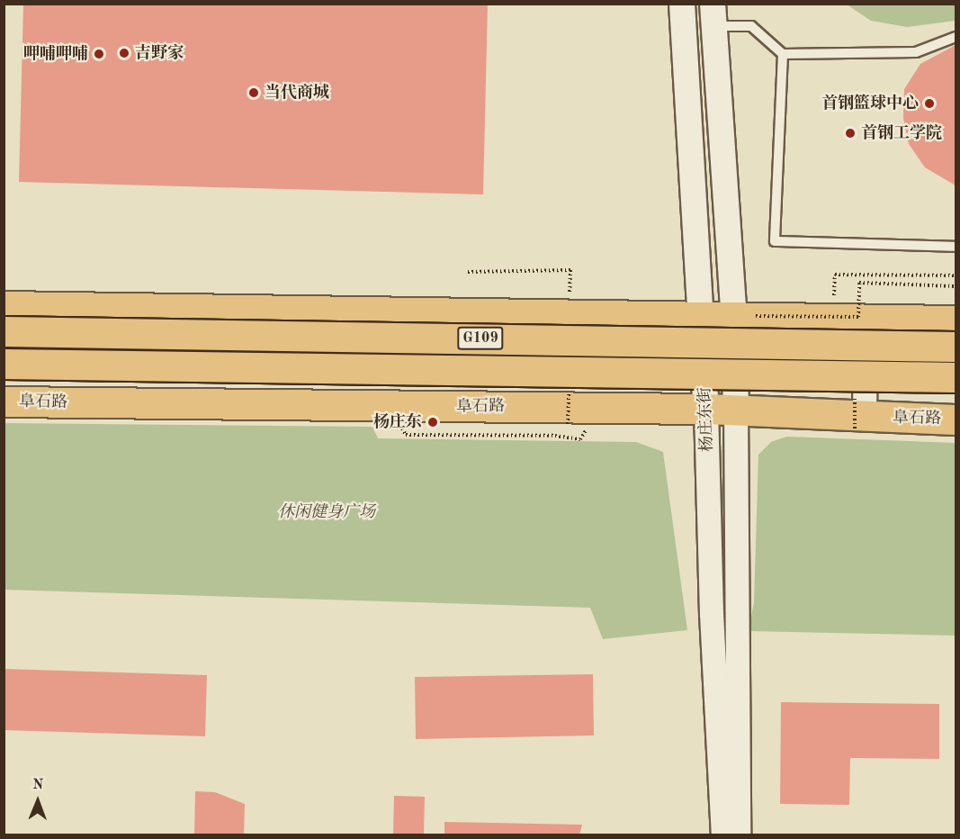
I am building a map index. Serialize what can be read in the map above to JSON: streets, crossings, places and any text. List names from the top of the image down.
{
  "streets": {
    "main road": ["G109", "阜石路", "杨庄东街"]
  },
  "crossings": [
    ["阜石路", "杨庄东街"]
  ],
  "parks": ["休闲健身广场"],
  "places": [
    "吉野家",
    "呷哺呷哺",
    "当代商城",
    "首钢篮球中心",
    "首钢工学院",
    "杨庄东"
  ],
  "north": "top"
}
